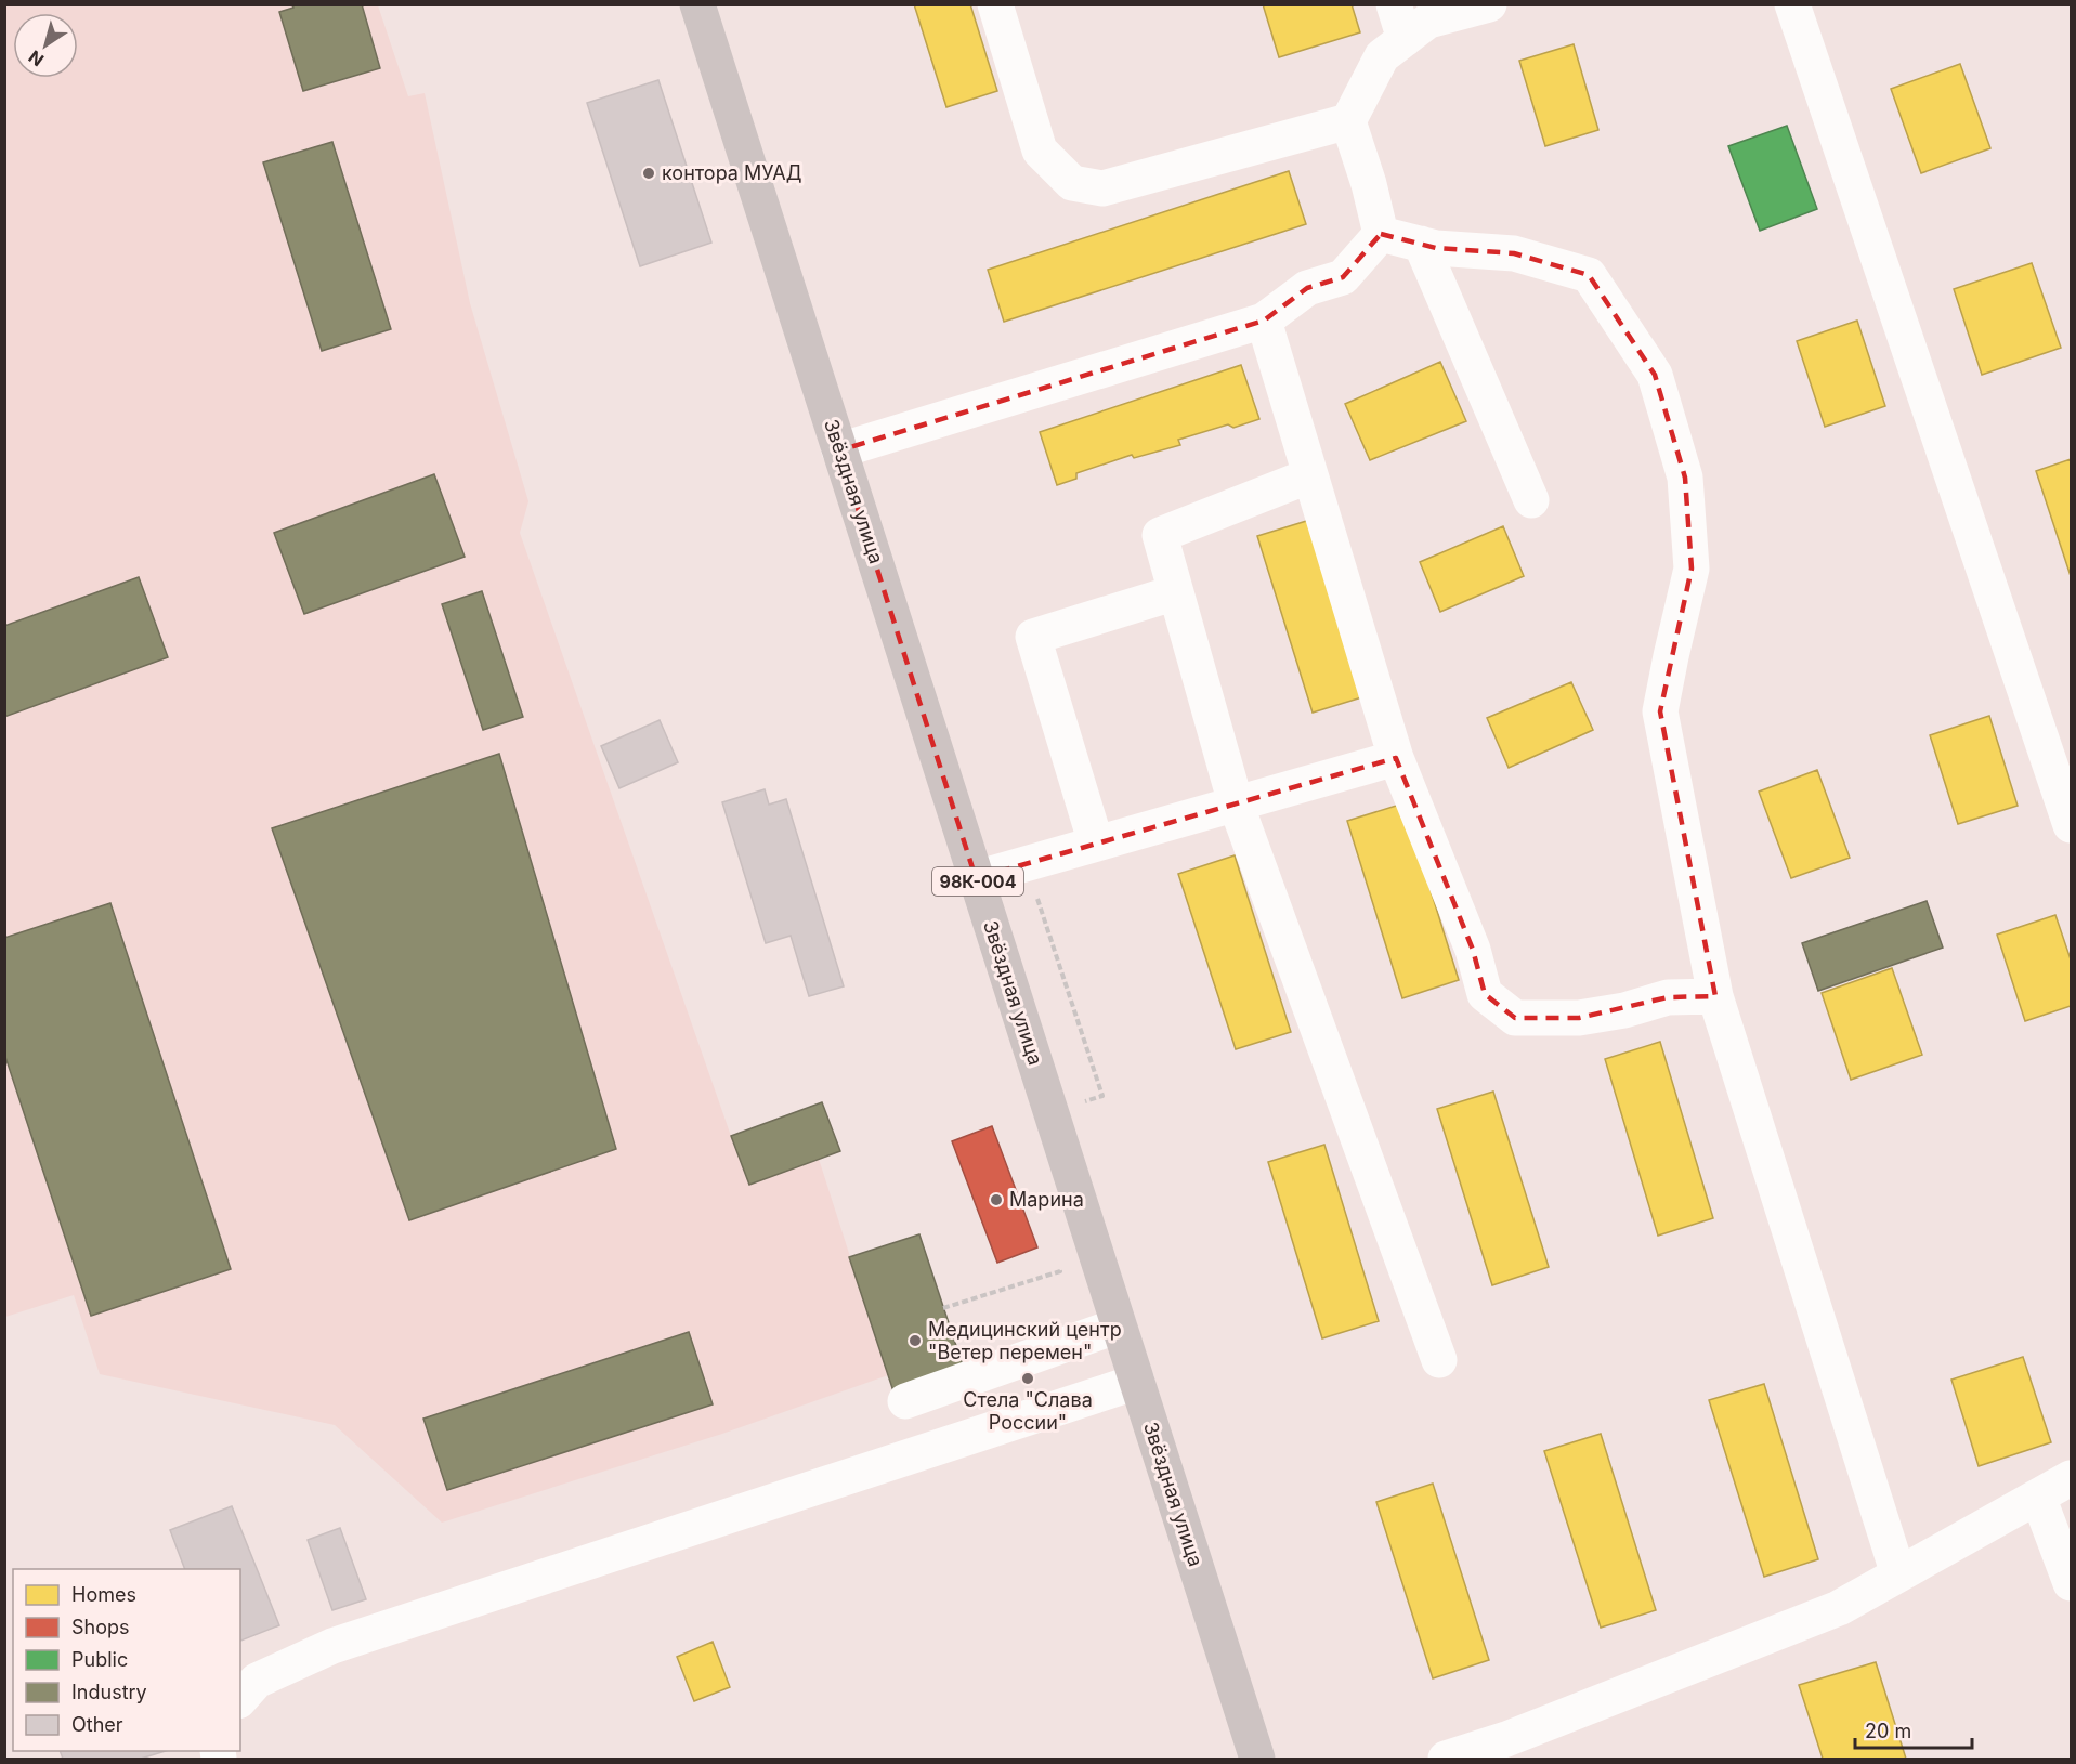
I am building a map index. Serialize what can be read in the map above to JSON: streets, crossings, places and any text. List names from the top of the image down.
{
  "streets": {
    "main road": ["Звёздная улица", "98К-004"]
  },
  "places": [
    "контора МУАД",
    "Марина",
    "Медицинский центр \"Ветер перемен\"",
    "Стела \"Слава России\""
  ],
  "legend": [
    "Homes",
    "Shops",
    "Public",
    "Industry",
    "Other"
  ],
  "scale_bar": "20 m",
  "north": "bottom left"
}
